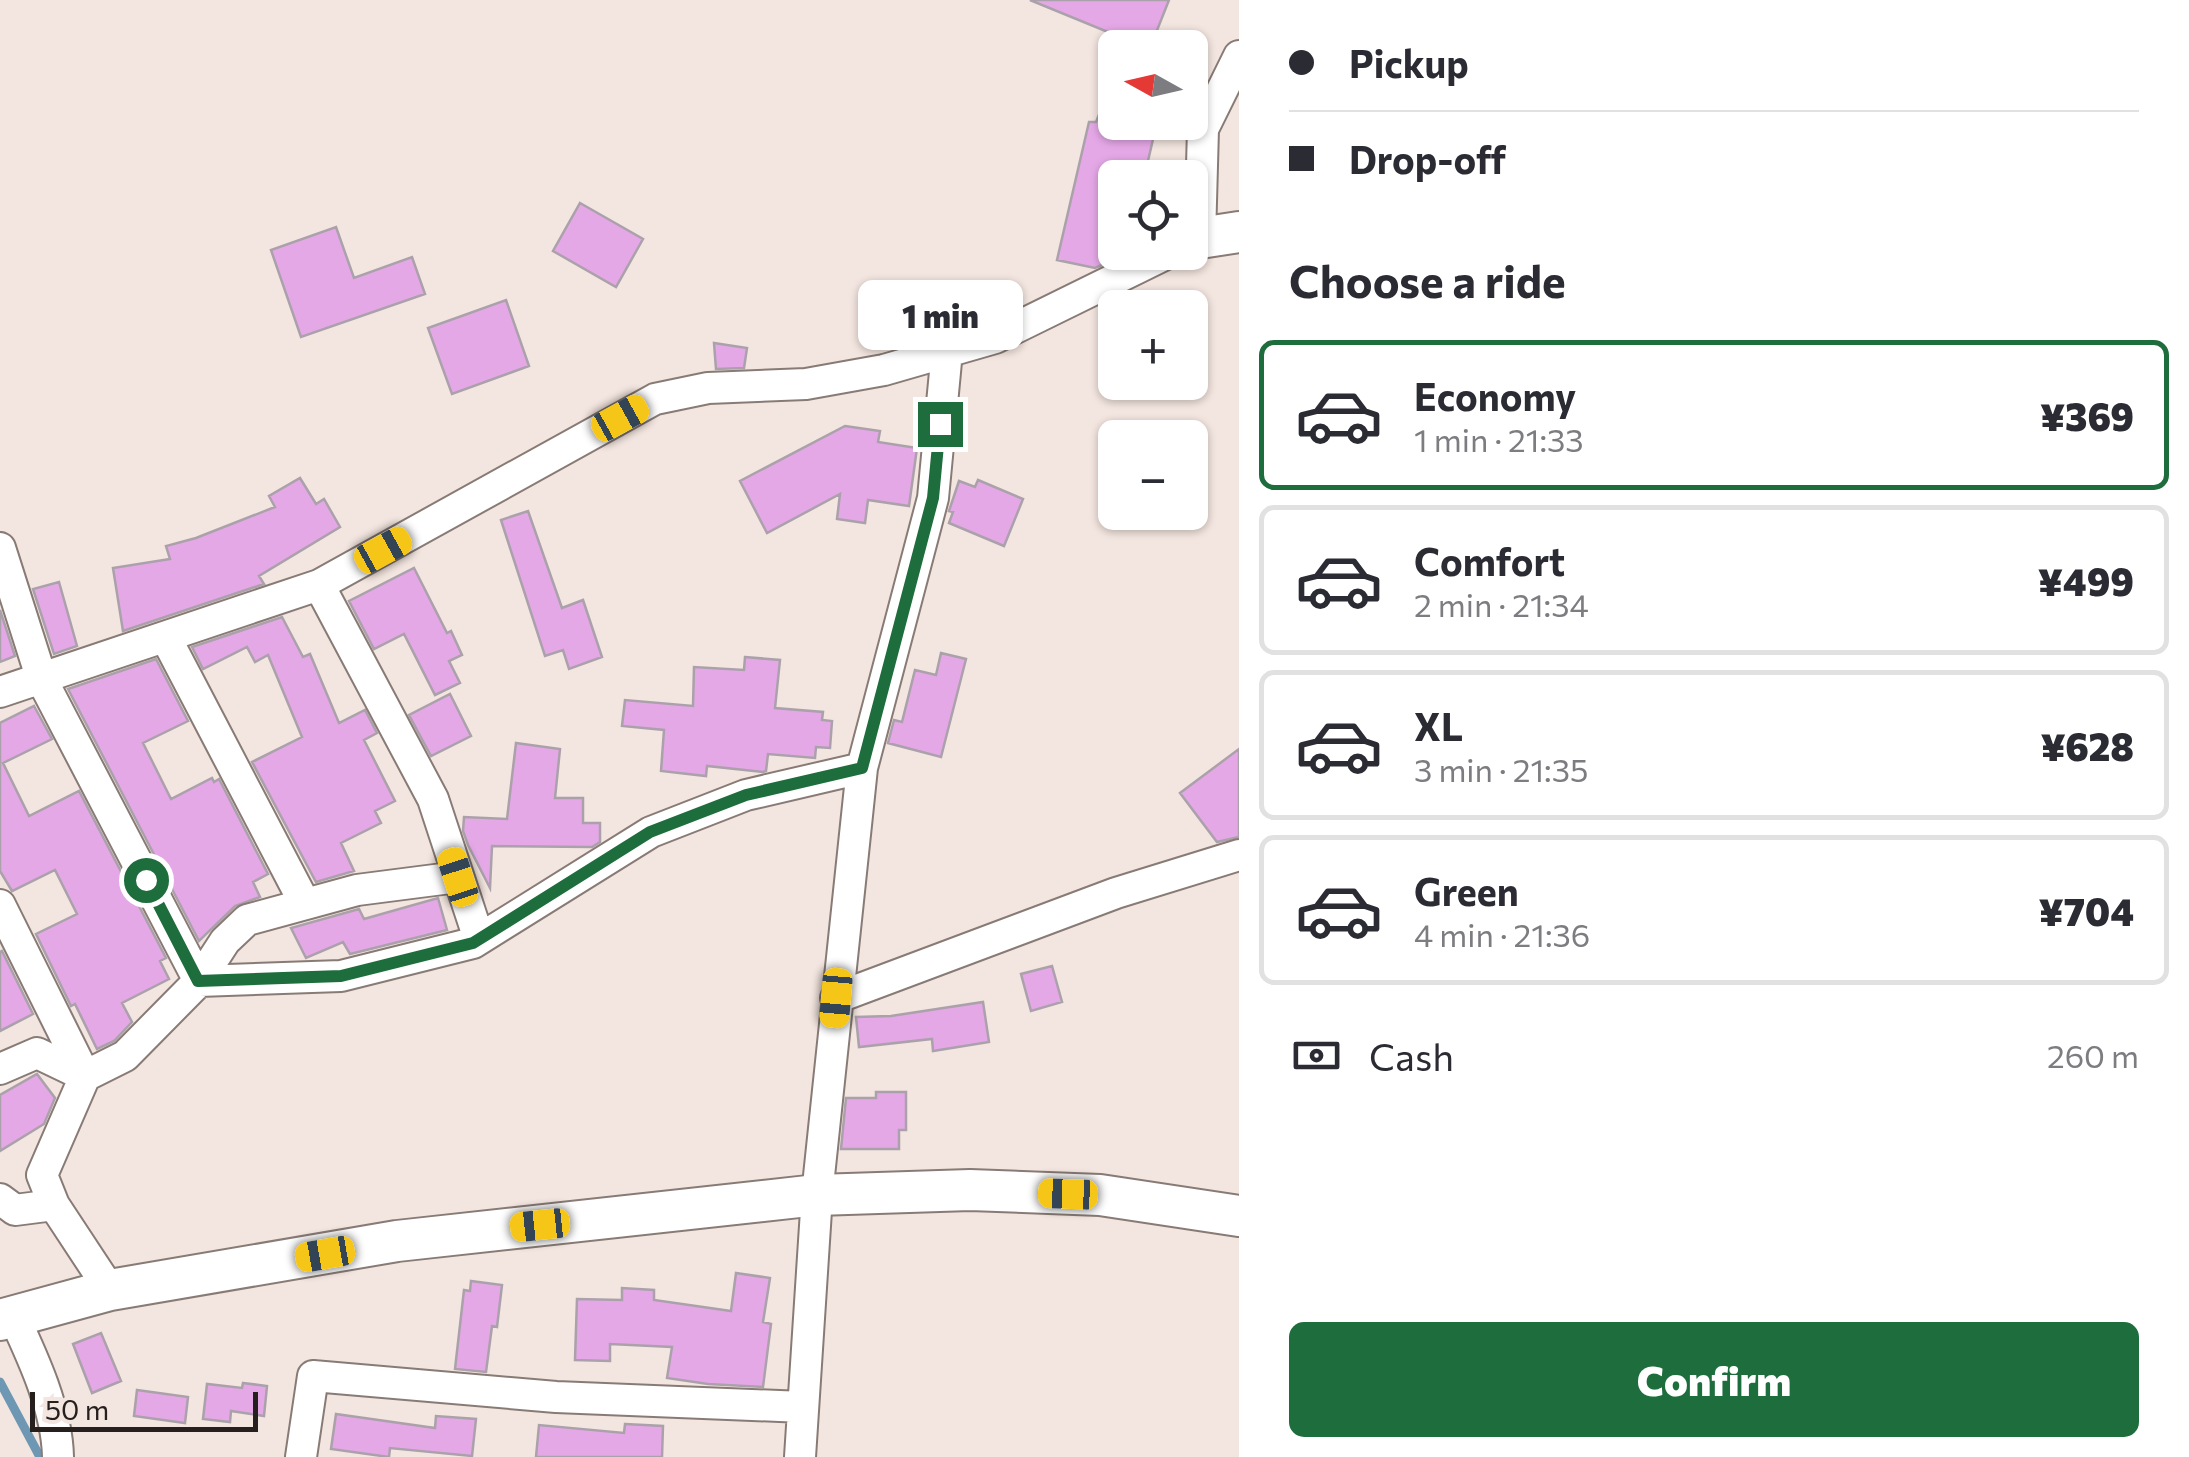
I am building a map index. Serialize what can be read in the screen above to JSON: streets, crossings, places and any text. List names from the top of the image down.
{
  "scale_bar": "50 m",
  "north": "left",
  "page": {
    "banner": ["Pickup", "Drop-off"],
    "map_buttons": ["+", "−"],
    "heading": "Choose a ride",
    "bubble": "1 min",
    "list": [
      {
        "name": "Economy",
        "note": "1 min · 21:33",
        "value": "¥369"
      },
      {
        "name": "Comfort",
        "note": "2 min · 21:34",
        "value": "¥499"
      },
      {
        "name": "XL",
        "note": "3 min · 21:35",
        "value": "¥628"
      },
      {
        "name": "Green",
        "note": "4 min · 21:36",
        "value": "¥704"
      }
    ],
    "pay": ["Cash", "260 m"],
    "buttons": "Confirm",
    "scale": "50 m"
  }
}
